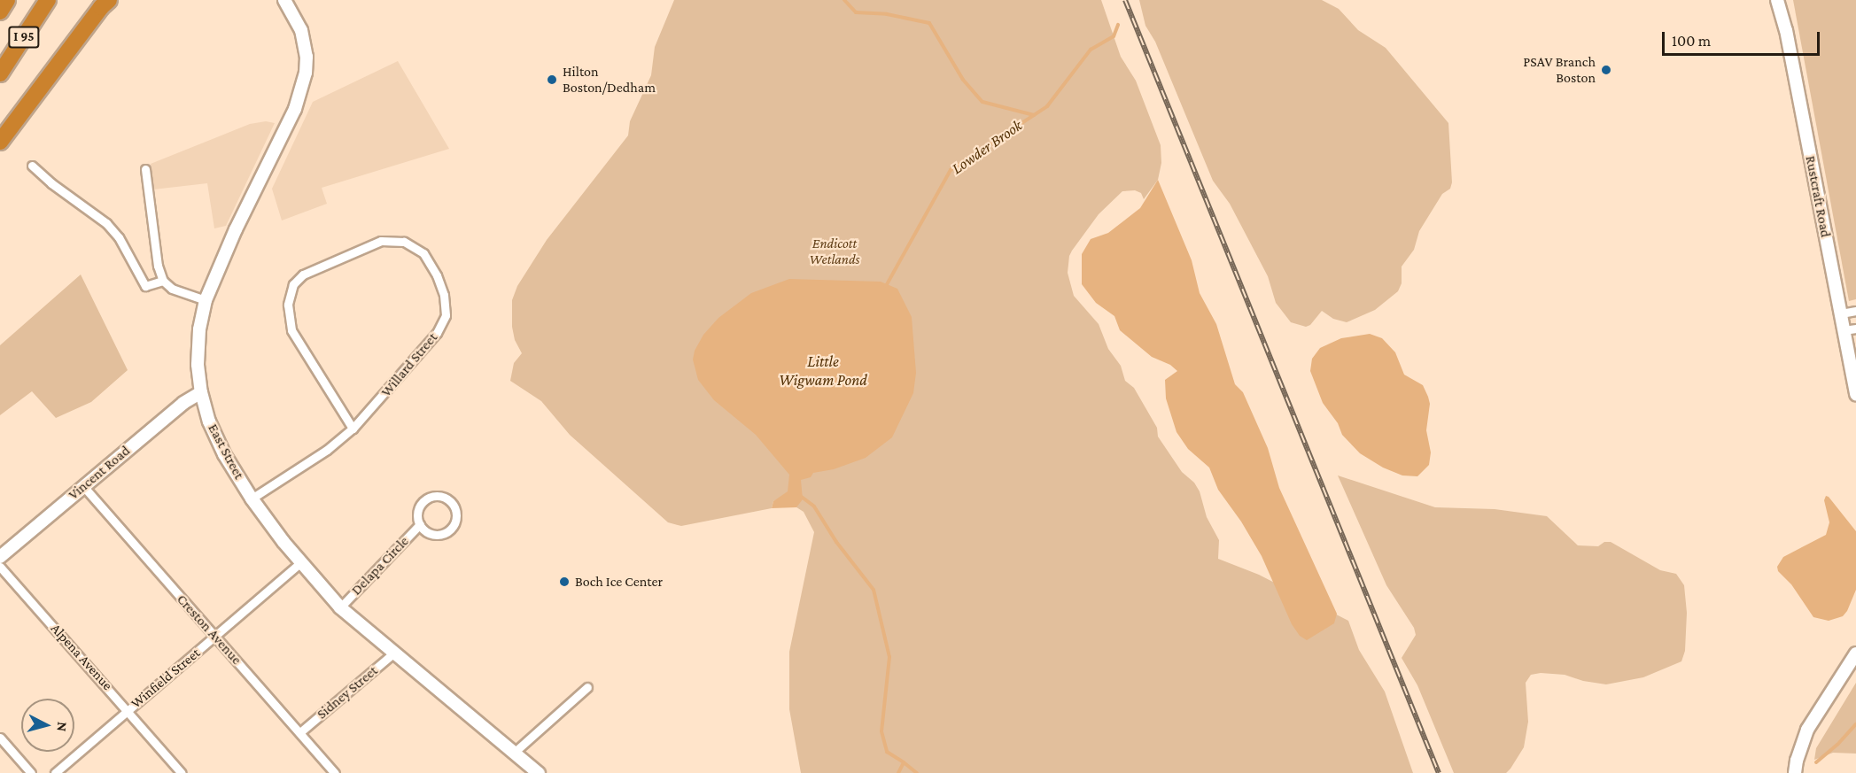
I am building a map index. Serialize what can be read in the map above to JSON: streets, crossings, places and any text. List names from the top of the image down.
{
  "streets": {
    "highway": ["I 95"],
    "main road": ["Rustcraft Road", "East Street", "Vincent Road"],
    "street": [
      "Willard Street",
      "Delapa Circle",
      "Creston Avenue",
      "Alpena Avenue",
      "Winfield Street",
      "Sidney Street"
    ]
  },
  "crossings": [
    ["Willard Street", "East Street"],
    ["East Street", "Vincent Road"],
    ["East Street", "Delapa Circle"],
    ["East Street", "Winfield Street"],
    ["East Street", "Sidney Street"],
    ["Vincent Road", "Creston Avenue"],
    ["Creston Avenue", "Winfield Street"],
    ["Creston Avenue", "Sidney Street"],
    ["Alpena Avenue", "Winfield Street"]
  ],
  "water": ["Lowder Brook", "Little Wigwam Pond"],
  "parks": ["Endicott Wetlands"],
  "places": ["PSAV Branch Boston", "Hilton Boston/Dedham", "Boch Ice Center"],
  "scale_bar": "100 m",
  "north": "right"
}
